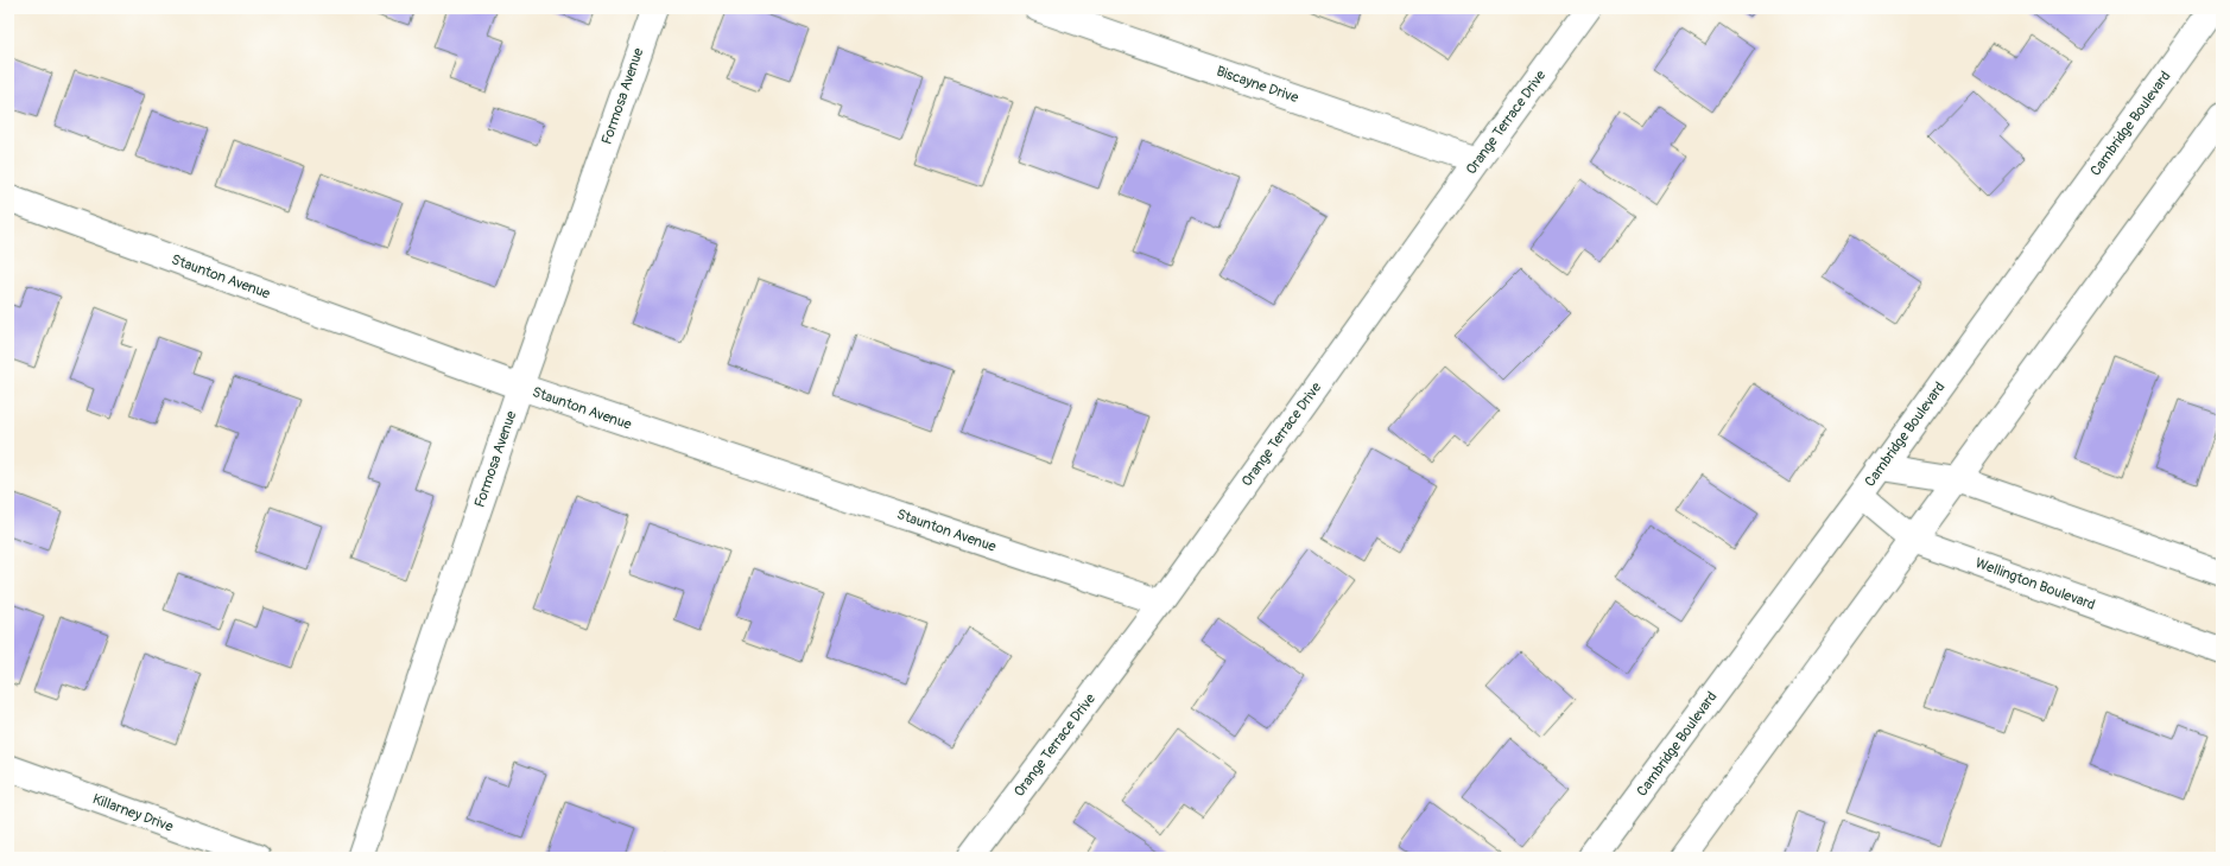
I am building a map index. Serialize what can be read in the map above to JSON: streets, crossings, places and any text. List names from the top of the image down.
{
  "streets": {
    "street": [
      "Biscayne Drive",
      "Formosa Avenue",
      "Orange Terrace Drive",
      "Cambridge Boulevard",
      "Staunton Avenue",
      "Wellington Boulevard",
      "Killarney Drive"
    ]
  },
  "crossings": [
    ["Biscayne Drive", "Orange Terrace Drive"],
    ["Formosa Avenue", "Staunton Avenue"],
    ["Orange Terrace Drive", "Staunton Avenue"],
    ["Cambridge Boulevard", "Wellington Boulevard"]
  ]
}
